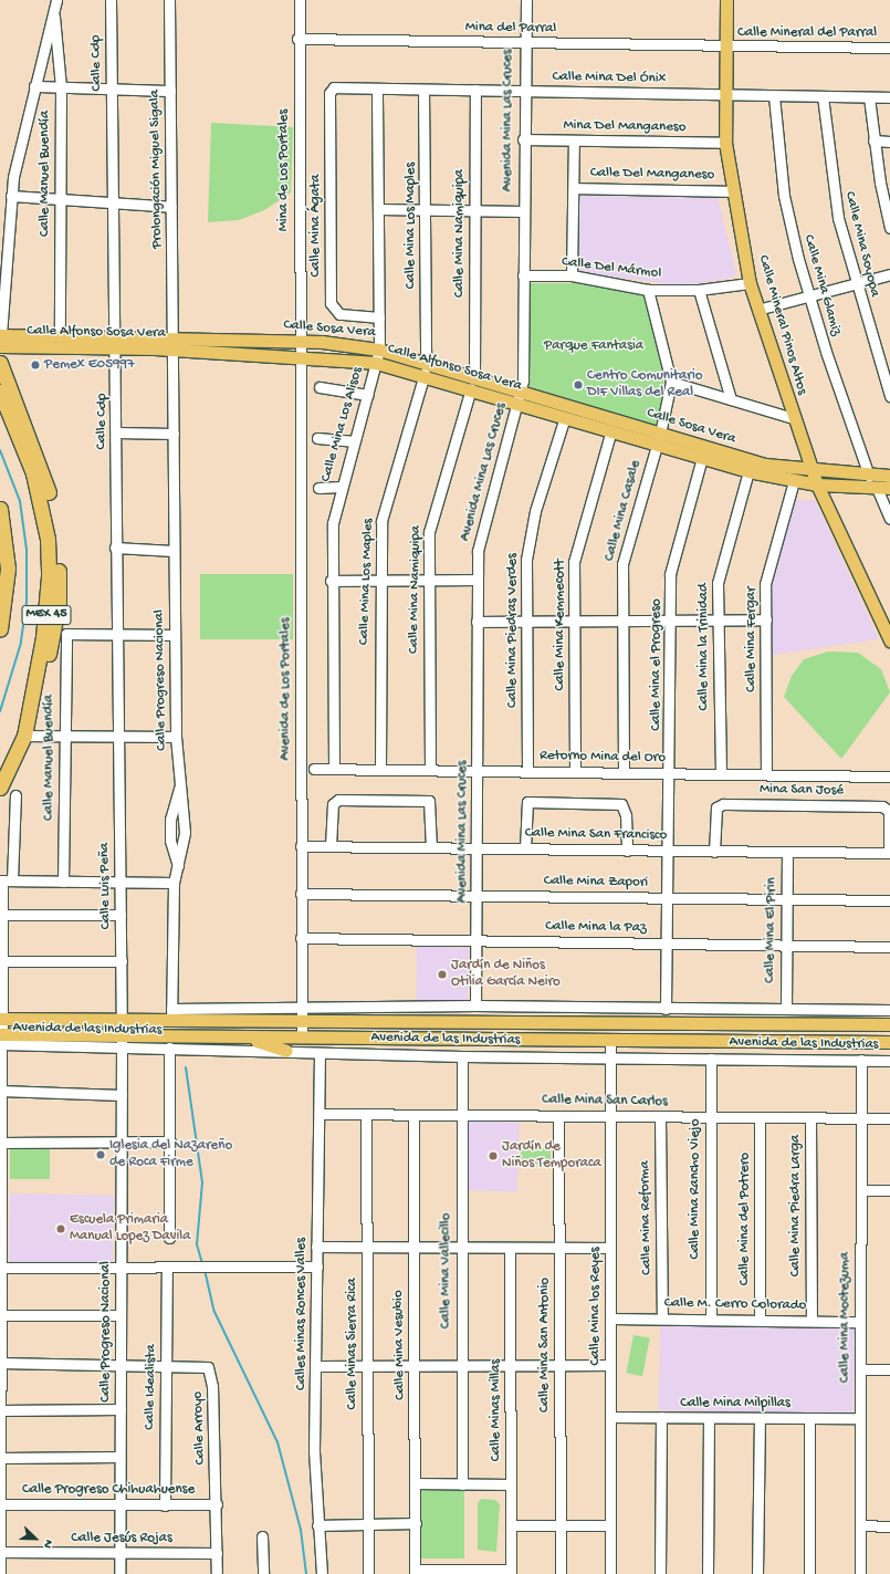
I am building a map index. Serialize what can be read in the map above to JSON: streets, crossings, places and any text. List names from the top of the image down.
{
  "streets": {
    "highway": ["MEX 45"],
    "main road": [
      "Calle Mineral Pinos Altos",
      "Calle Sosa Vera",
      "Calle Alfonso Sosa Vera",
      "Avenida de las Industrias"
    ],
    "street": [
      "Mina del Parral",
      "Calle Mineral del Parral",
      "Calle Cdp",
      "Calle Mina Del Ónix",
      "Avenida Mina Las Cruces",
      "Mina Del Manganeso",
      "Prolongación Miguel Sigala",
      "Mina de Los Portales",
      "Calle Manuel Buendía",
      "Calle Del Manganeso",
      "Calle Mina Ágata",
      "Calle Mina Los Maples",
      "Calle Mina Namiquipa",
      "Calle Mina Soyopa",
      "Calle Del Mármol",
      "Calle Mina Glamiz",
      "Calle Mina Los Alisos",
      "Calle Mina Casale",
      "Calle Mina Kemmecott",
      "Calle Mina Piedras Verdes",
      "Calle Mina Fergar",
      "Calle Mina la Trinidad",
      "Calle Mina el Progreso",
      "Calle Progreso Nacional",
      "Avenida de Los Portales",
      "Retorno Mina del Oro",
      "Mina San José",
      "Calle Mina San Francisco",
      "Calle Mina Zapori",
      "Calle Luis Peña",
      "Calle Mina la Paz",
      "Calle Mina El Pirin",
      "Calle Mina San Carlos",
      "Calle Mina Rancho Viejo",
      "Calle Mina Piedra Larga",
      "Calle Mina Reforma",
      "Calle Mina del Potrero",
      "Calle Mina Vallecillo",
      "Calle M. Cerro Colorado",
      "Calle Mina los Reyes",
      "Calles Minas Ronces Valles",
      "Calle Mina Moctezuma",
      "Calle Minas Sierra Rica",
      "Calle Mina Vesubio",
      "Calle Mina San Antonio",
      "Calle Idealista",
      "Calle Mina Milpillas",
      "Calle Minas Millas",
      "Calle Arroyo",
      "Calle Progreso Chihuahuense",
      "Calle Jesús Rojas"
    ]
  },
  "crossings": [
    ["Mina del Parral", "Calle Mineral del Parral"],
    ["Mina del Parral", "Avenida Mina Las Cruces"],
    ["Mina del Parral", "Mina de Los Portales"],
    ["Mina del Parral", "Calle Mineral Pinos Altos"],
    ["Calle Mineral del Parral", "Calle Mineral Pinos Altos"],
    ["Calle Cdp", "Calle Manuel Buendía"],
    ["Calle Cdp", "Calle Alfonso Sosa Vera"],
    ["Calle Cdp", "Calle Luis Peña"],
    ["Calle Mina Del Ónix", "Avenida Mina Las Cruces"],
    ["Calle Mina Del Ónix", "Calle Mina Ágata"],
    ["Calle Mina Del Ónix", "Calle Mina Los Maples"],
    ["Calle Mina Del Ónix", "Calle Mina Namiquipa"],
    ["Calle Mina Del Ónix", "Calle Mina Soyopa"],
    ["Calle Mina Del Ónix", "Calle Mina Glamiz"],
    ["Calle Mina Del Ónix", "Calle Mineral Pinos Altos"],
    ["Calle Mina Del Ónix", "Calle Mina Los Alisos"],
    ["Avenida Mina Las Cruces", "Mina Del Manganeso"],
    ["Avenida Mina Las Cruces", "Calle Del Mármol"],
    ["Avenida Mina Las Cruces", "Calle Sosa Vera"],
    ["Avenida Mina Las Cruces", "Calle Alfonso Sosa Vera"],
    ["Avenida Mina Las Cruces", "Retorno Mina del Oro"],
    ["Avenida Mina Las Cruces", "Calle Mina San Francisco"],
    ["Avenida Mina Las Cruces", "Calle Mina Zapori"],
    ["Avenida Mina Las Cruces", "Calle Mina la Paz"],
    ["Mina Del Manganeso", "Calle Mineral Pinos Altos"],
    ["Prolongación Miguel Sigala", "Calle Sosa Vera"],
    ["Prolongación Miguel Sigala", "Calle Alfonso Sosa Vera"],
    ["Prolongación Miguel Sigala", "Calle Progreso Nacional"],
    ["Mina de Los Portales", "Calle Sosa Vera"],
    ["Mina de Los Portales", "Avenida de Los Portales"],
    ["Calle Manuel Buendía", "Calle Alfonso Sosa Vera"],
    ["Calle Del Manganeso", "Calle Mineral Pinos Altos"],
    ["Calle Mina Ágata", "Calle Mina Los Alisos"],
    ["Calle Mina Los Maples", "Calle Sosa Vera"],
    ["Calle Mina Los Maples", "Calle Alfonso Sosa Vera"],
    ["Calle Mina Los Maples", "Retorno Mina del Oro"],
    ["Calle Mina Namiquipa", "Calle Sosa Vera"],
    ["Calle Mina Namiquipa", "Retorno Mina del Oro"],
    ["Calle Del Mármol", "Calle Mineral Pinos Altos"],
    ["Calle Del Mármol", "Calle Mina Casale"],
    ["Calle Mina Glamiz", "Calle Sosa Vera"],
    ["Calle Mineral Pinos Altos", "Calle Sosa Vera"],
    ["Calle Mineral Pinos Altos", "Calle Alfonso Sosa Vera"],
    ["Calle Sosa Vera", "Calle Alfonso Sosa Vera"],
    ["Calle Sosa Vera", "Calle Mina Los Alisos"],
    ["Calle Sosa Vera", "Calle Mina Casale"],
    ["Calle Sosa Vera", "Calle Progreso Nacional"],
    ["Calle Sosa Vera", "Avenida de Los Portales"],
    ["Calle Alfonso Sosa Vera", "Calle Mina Los Alisos"],
    ["Calle Alfonso Sosa Vera", "Calle Mina Casale"],
    ["Calle Alfonso Sosa Vera", "Calle Mina Kemmecott"],
    ["Calle Alfonso Sosa Vera", "Calle Mina Piedras Verdes"],
    ["Calle Alfonso Sosa Vera", "Calle Mina Fergar"],
    ["Calle Alfonso Sosa Vera", "Calle Mina la Trinidad"],
    ["Calle Alfonso Sosa Vera", "Calle Mina el Progreso"],
    ["Calle Alfonso Sosa Vera", "Calle Progreso Nacional"],
    ["Calle Alfonso Sosa Vera", "Avenida de Los Portales"],
    ["Calle Mina Los Alisos", "Retorno Mina del Oro"],
    ["Calle Mina Casale", "Retorno Mina del Oro"],
    ["Calle Mina Kemmecott", "Retorno Mina del Oro"],
    ["Calle Mina Piedras Verdes", "Retorno Mina del Oro"],
    ["Calle Mina Fergar", "Retorno Mina del Oro"],
    ["Calle Mina la Trinidad", "Retorno Mina del Oro"],
    ["Calle Mina el Progreso", "Retorno Mina del Oro"],
    ["Calle Mina el Progreso", "Calle Mina San Francisco"],
    ["Calle Mina el Progreso", "Calle Mina Zapori"],
    ["Calle Mina el Progreso", "Calle Mina la Paz"],
    ["Calle Progreso Nacional", "Calle Luis Peña"],
    ["Calle Progreso Nacional", "Avenida de las Industrias"],
    ["Calle Progreso Nacional", "Calle Progreso Chihuahuense"],
    ["Calle Progreso Nacional", "Calle Jesús Rojas"],
    ["Avenida de Los Portales", "Calle Mina San Francisco"],
    ["Avenida de Los Portales", "Calle Mina Zapori"],
    ["Avenida de Los Portales", "Calle Mina la Paz"],
    ["Avenida de Los Portales", "Avenida de las Industrias"],
    ["Mina San José", "Calle Mina San Francisco"],
    ["Calle Mina San Francisco", "Calle Mina El Pirin"],
    ["Calle Mina Zapori", "Calle Mina El Pirin"],
    ["Calle Luis Peña", "Avenida de las Industrias"],
    ["Calle Mina la Paz", "Calle Mina El Pirin"],
    ["Avenida de las Industrias", "Calle Mina Rancho Viejo"],
    ["Avenida de las Industrias", "Calle Mina Vallecillo"],
    ["Avenida de las Industrias", "Calle Mina los Reyes"],
    ["Avenida de las Industrias", "Calles Minas Ronces Valles"],
    ["Avenida de las Industrias", "Calle Mina Moctezuma"],
    ["Calle Mina San Carlos", "Calle Mina Rancho Viejo"],
    ["Calle Mina San Carlos", "Calle Mina Piedra Larga"],
    ["Calle Mina San Carlos", "Calle Mina Reforma"],
    ["Calle Mina San Carlos", "Calle Mina del Potrero"],
    ["Calle Mina San Carlos", "Calle Mina Vallecillo"],
    ["Calle Mina San Carlos", "Calle Mina los Reyes"],
    ["Calle Mina San Carlos", "Calles Minas Ronces Valles"],
    ["Calle Mina San Carlos", "Calle Mina Moctezuma"],
    ["Calle Mina San Carlos", "Calle Minas Sierra Rica"],
    ["Calle Mina San Carlos", "Calle Mina Vesubio"],
    ["Calle Mina San Carlos", "Calle Mina San Antonio"],
    ["Calle Mina Rancho Viejo", "Calle M. Cerro Colorado"],
    ["Calle Mina Piedra Larga", "Calle M. Cerro Colorado"],
    ["Calle Mina Reforma", "Calle M. Cerro Colorado"],
    ["Calle Mina del Potrero", "Calle M. Cerro Colorado"],
    ["Calle M. Cerro Colorado", "Calle Mina los Reyes"],
    ["Calle M. Cerro Colorado", "Calle Mina Moctezuma"],
    ["Calle Mina los Reyes", "Calle Mina Milpillas"],
    ["Calle Mina Moctezuma", "Calle Mina Milpillas"],
    ["Calle Idealista", "Calle Arroyo"],
    ["Calle Idealista", "Calle Progreso Chihuahuense"],
    ["Calle Arroyo", "Calle Progreso Chihuahuense"],
    ["Calle Arroyo", "Calle Jesús Rojas"]
  ],
  "parks": ["Parque Fantasia"],
  "places": [
    "Pemex E05997",
    "Centro Comunitario DIF Villas del Real",
    "Jardín de Niños Otilia García Neiro",
    "Iglesia del Nazareño de Roca Firme",
    "Jardín de Niños Temporaca",
    "Escuela Primaria Manual Lopez Davila"
  ],
  "north": "bottom right"
}
